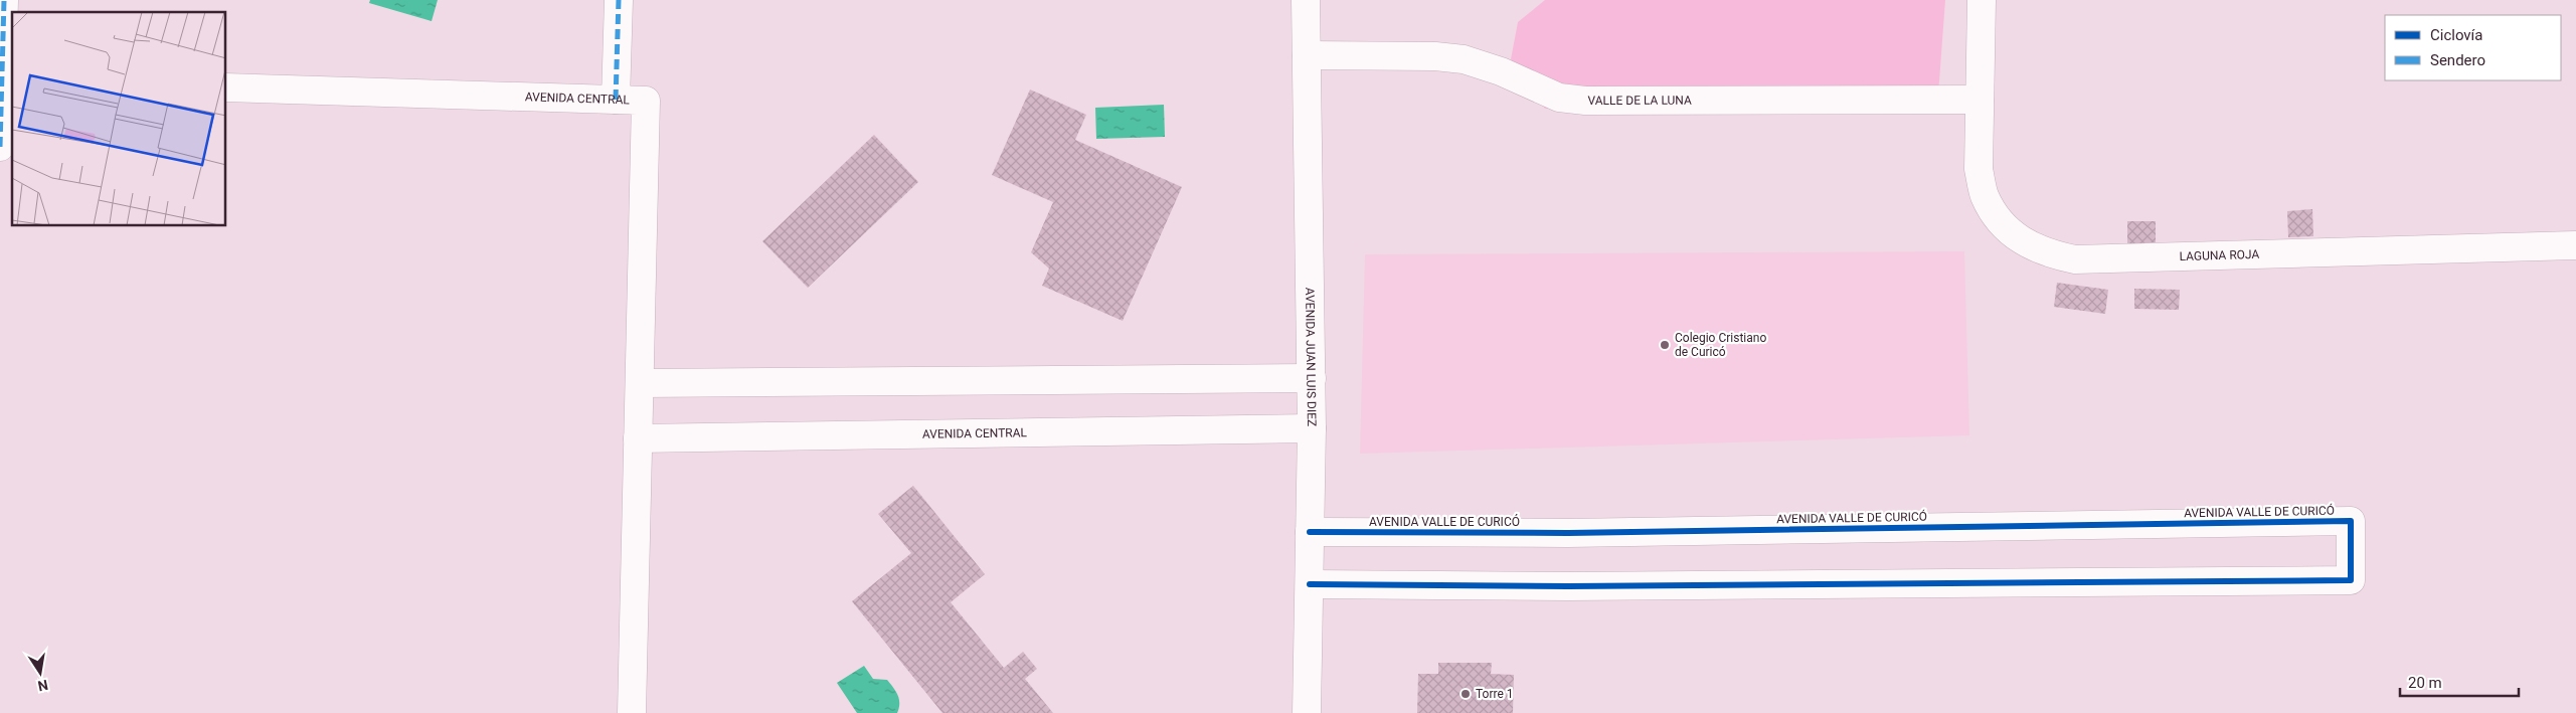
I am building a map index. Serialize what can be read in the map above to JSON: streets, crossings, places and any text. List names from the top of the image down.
{
  "streets": {
    "street": [
      "AVENIDA CENTRAL",
      "VALLE DE LA LUNA",
      "LAGUNA ROJA",
      "AVENIDA JUAN LUIS DIEZ",
      "AVENIDA VALLE DE CURICÓ"
    ]
  },
  "crossings": [
    ["AVENIDA CENTRAL", "AVENIDA JUAN LUIS DIEZ"],
    ["VALLE DE LA LUNA", "LAGUNA ROJA"],
    ["VALLE DE LA LUNA", "AVENIDA JUAN LUIS DIEZ"],
    ["AVENIDA JUAN LUIS DIEZ", "AVENIDA VALLE DE CURICÓ"]
  ],
  "places": ["Colegio Cristiano de Curicó", "Torre 1"],
  "legend": ["Ciclovía", "Sendero"],
  "scale_bar": "20 m",
  "north": "bottom"
}
